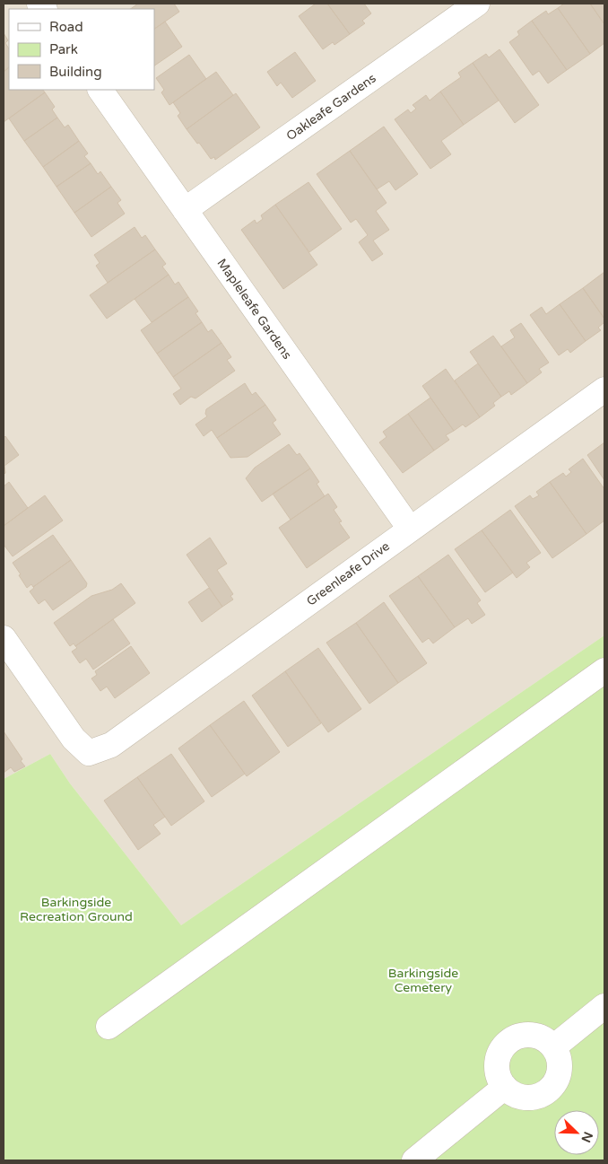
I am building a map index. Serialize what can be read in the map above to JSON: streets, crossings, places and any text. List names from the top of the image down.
{
  "streets": {
    "street": ["Oakleafe Gardens", "Mapleleafe Gardens", "Greenleafe Drive"]
  },
  "crossings": [
    ["Oakleafe Gardens", "Mapleleafe Gardens"],
    ["Mapleleafe Gardens", "Greenleafe Drive"]
  ],
  "parks": ["Barkingside Recreation Ground", "Barkingside Cemetery"],
  "legend": ["Road", "Park", "Building"],
  "north": "bottom right"
}
